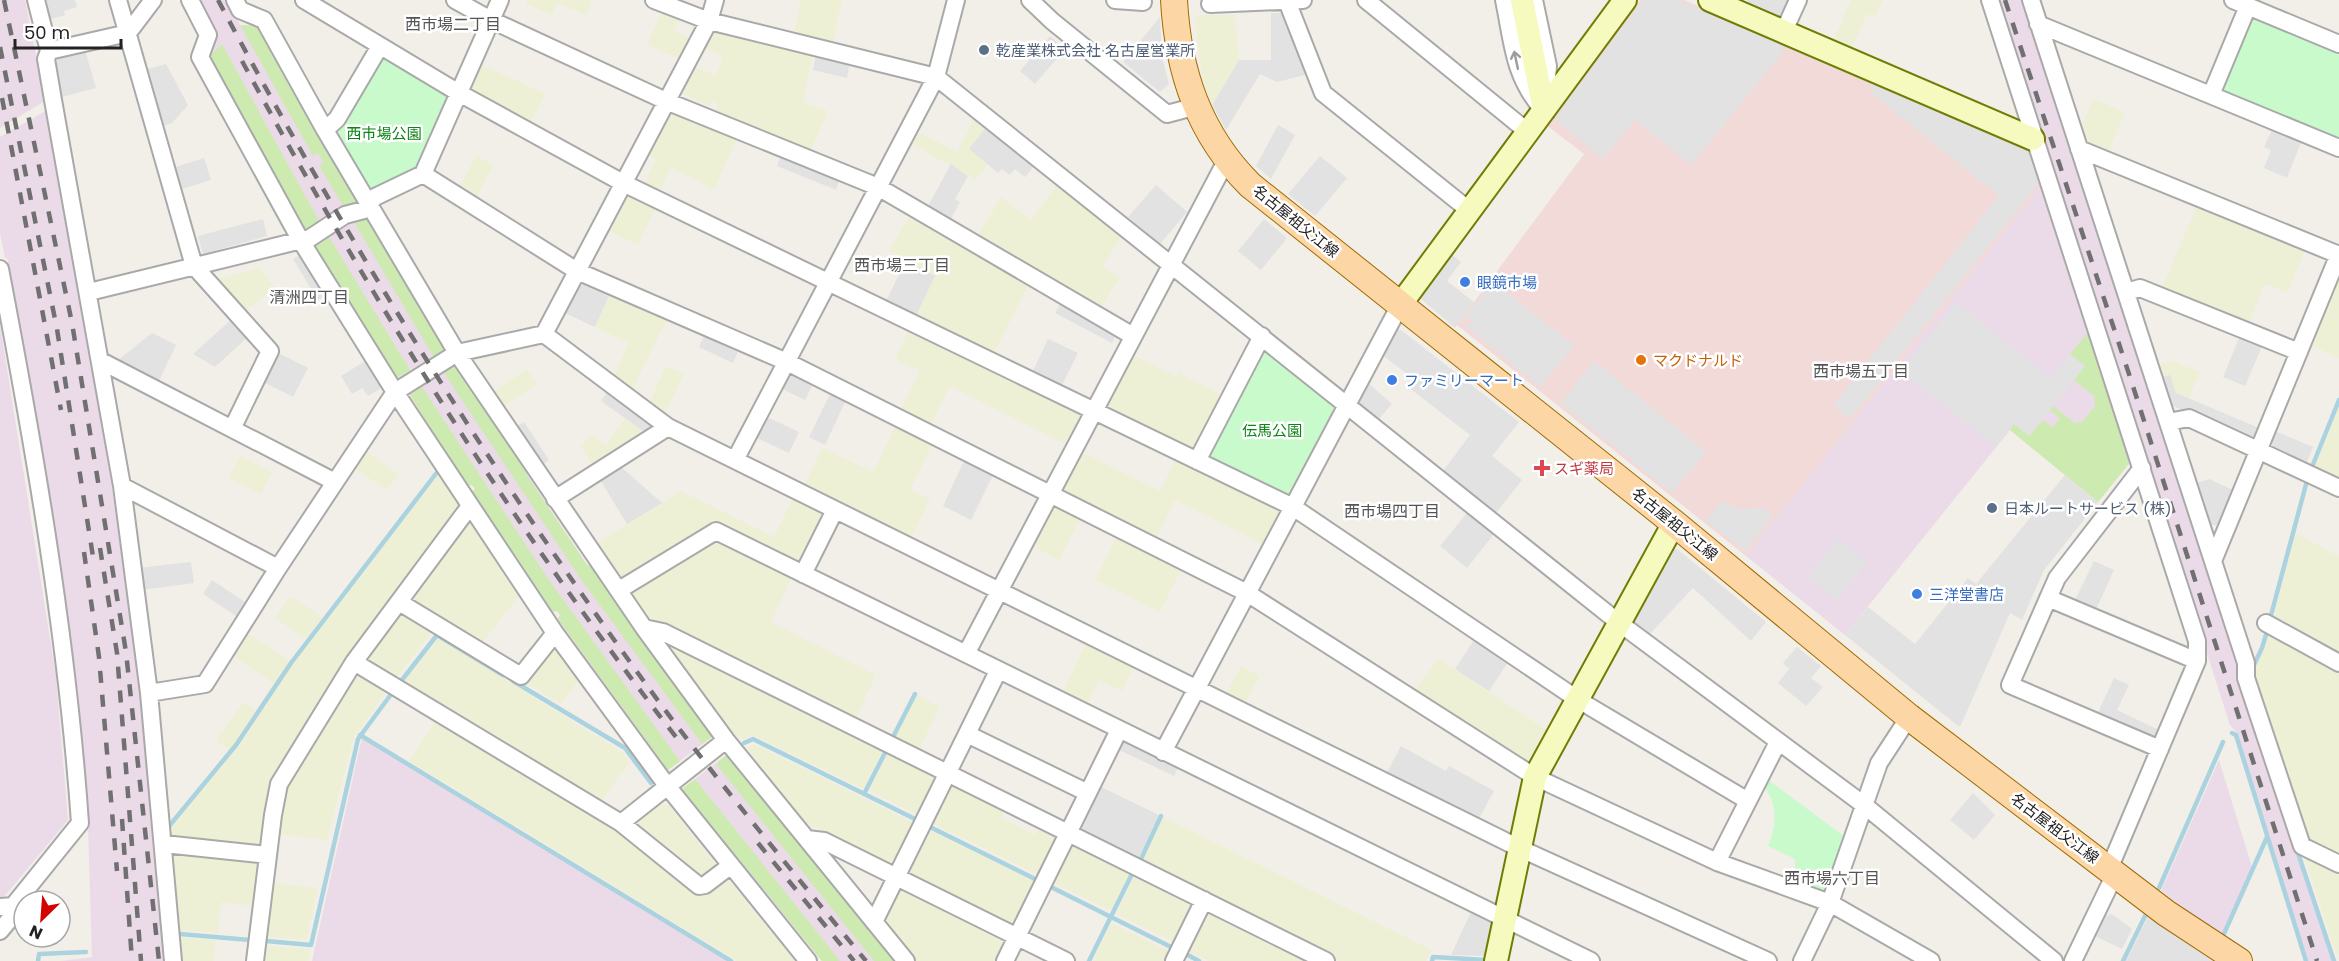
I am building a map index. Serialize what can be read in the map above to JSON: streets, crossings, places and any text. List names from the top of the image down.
{
  "streets": {
    "main road": ["名古屋祖父江線"]
  },
  "districts": [
    "西市場二丁目",
    "西市場三丁目",
    "清洲四丁目",
    "西市場五丁目",
    "西市場四丁目",
    "西市場六丁目"
  ],
  "parks": ["西市場公園", "伝馬公園"],
  "places": {
    "other": [
      "乾産業株式会社 名古屋営業所",
      "眼鏡市場",
      "マクドナルド",
      "ファミリーマート",
      "日本ルートサービス (株)",
      "三洋堂書店"
    ],
    "health": ["スギ薬局"]
  },
  "scale_bar": "50 m",
  "north": "bottom left"
}
